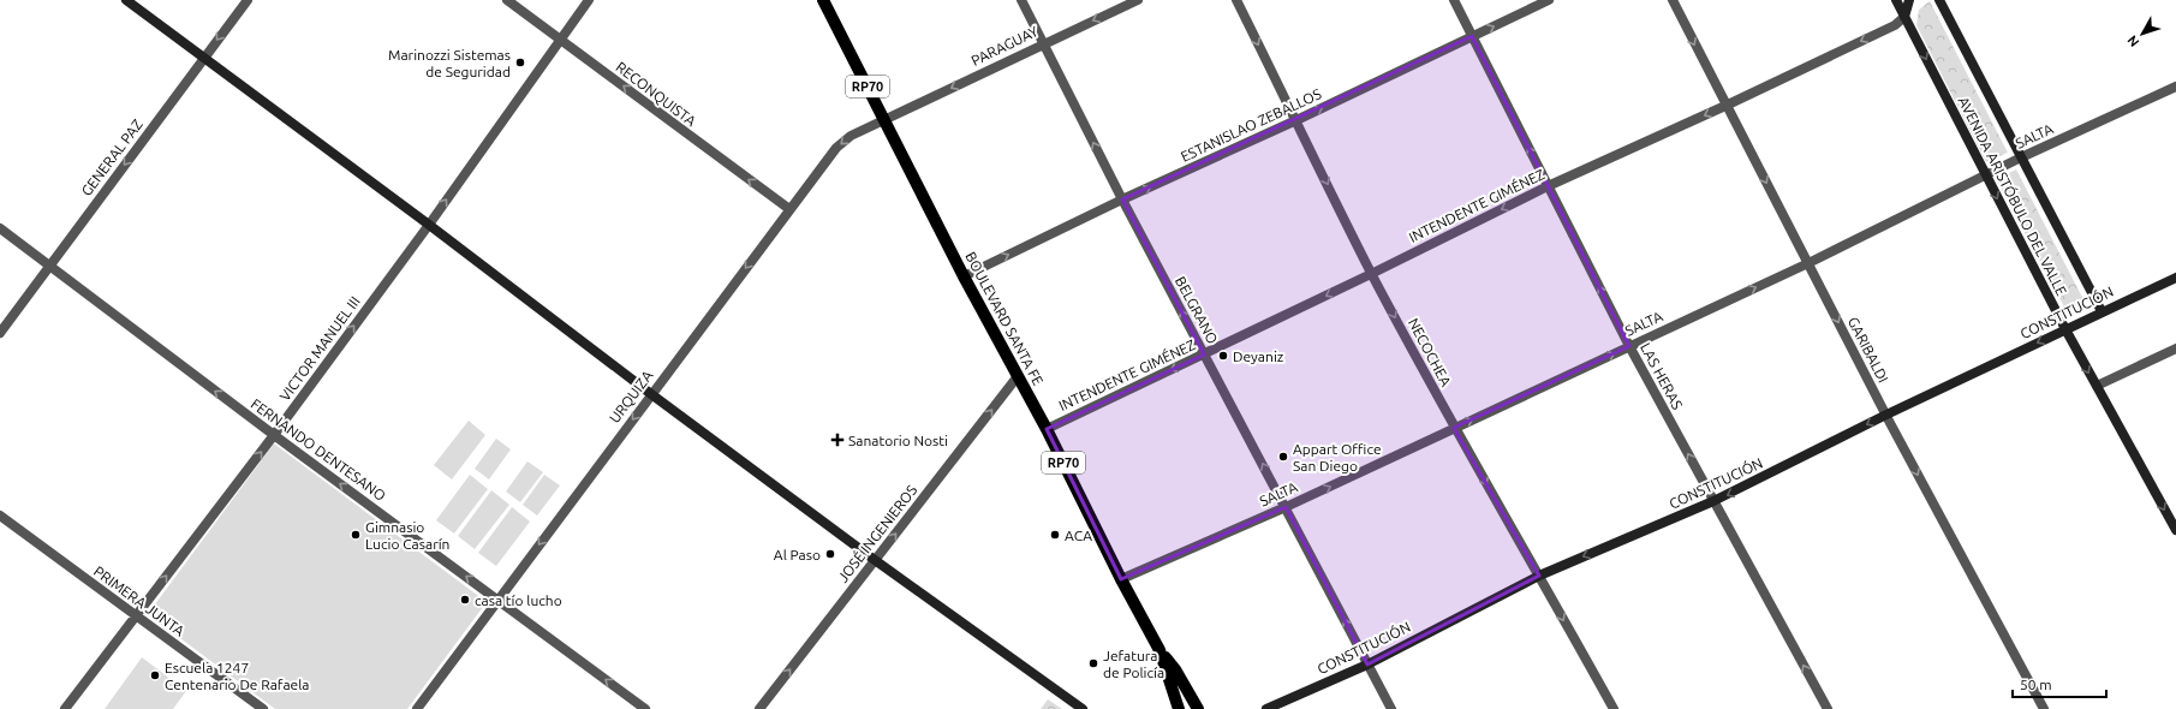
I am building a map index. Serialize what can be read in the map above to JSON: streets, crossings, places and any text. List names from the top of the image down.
{
  "streets": {
    "main road": ["RP70", "BOULEVARD SANTA FE"],
    "street": [
      "PARAGUAY",
      "RECONQUISTA",
      "ESTANISLAO ZEBALLOS",
      "SALTA",
      "GENERAL PAZ",
      "AVENIDA ARISTÓBULO DEL VALLE",
      "INTENDENTE GIMÉNEZ",
      "BELGRANO",
      "CONSTITUCIÓN",
      "VICTOR MANUEL III",
      "GARIBALDI",
      "NECOCHEA",
      "LAS HERAS",
      "URQUIZA",
      "FERNANDO DENTESANO",
      "JOSÉ INGENIEROS",
      "PRIMERA JUNTA"
    ]
  },
  "crossings": [
    ["PARAGUAY", "BELGRANO"],
    ["PARAGUAY", "BOULEVARD SANTA FE"],
    ["PARAGUAY", "URQUIZA"],
    ["RECONQUISTA", "VICTOR MANUEL III"],
    ["RECONQUISTA", "URQUIZA"],
    ["ESTANISLAO ZEBALLOS", "BELGRANO"],
    ["ESTANISLAO ZEBALLOS", "BOULEVARD SANTA FE"],
    ["ESTANISLAO ZEBALLOS", "NECOCHEA"],
    ["ESTANISLAO ZEBALLOS", "LAS HERAS"],
    ["SALTA", "AVENIDA ARISTÓBULO DEL VALLE"],
    ["SALTA", "BELGRANO"],
    ["SALTA", "BOULEVARD SANTA FE"],
    ["SALTA", "GARIBALDI"],
    ["SALTA", "NECOCHEA"],
    ["SALTA", "LAS HERAS"],
    ["GENERAL PAZ", "FERNANDO DENTESANO"],
    ["AVENIDA ARISTÓBULO DEL VALLE", "INTENDENTE GIMÉNEZ"],
    ["AVENIDA ARISTÓBULO DEL VALLE", "CONSTITUCIÓN"],
    ["INTENDENTE GIMÉNEZ", "BELGRANO"],
    ["INTENDENTE GIMÉNEZ", "BOULEVARD SANTA FE"],
    ["INTENDENTE GIMÉNEZ", "GARIBALDI"],
    ["INTENDENTE GIMÉNEZ", "NECOCHEA"],
    ["INTENDENTE GIMÉNEZ", "LAS HERAS"],
    ["BELGRANO", "CONSTITUCIÓN"],
    ["CONSTITUCIÓN", "GARIBALDI"],
    ["CONSTITUCIÓN", "NECOCHEA"],
    ["CONSTITUCIÓN", "LAS HERAS"],
    ["BOULEVARD SANTA FE", "URQUIZA"],
    ["BOULEVARD SANTA FE", "JOSÉ INGENIEROS"],
    ["VICTOR MANUEL III", "FERNANDO DENTESANO"],
    ["VICTOR MANUEL III", "PRIMERA JUNTA"],
    ["URQUIZA", "FERNANDO DENTESANO"]
  ],
  "one_way": [
    "PARAGUAY",
    "RECONQUISTA",
    "ESTANISLAO ZEBALLOS",
    "SALTA",
    "GENERAL PAZ",
    "INTENDENTE GIMÉNEZ",
    "BELGRANO",
    "CONSTITUCIÓN",
    "VICTOR MANUEL III",
    "GARIBALDI",
    "NECOCHEA",
    "LAS HERAS",
    "URQUIZA",
    "FERNANDO DENTESANO",
    "JOSÉ INGENIEROS"
  ],
  "places": {
    "other": [
      "Marinozzi Sistemas de Seguridad",
      "Deyaniz",
      "Appart Office San Diego",
      "Gimnasio Lucio Casarín",
      "ACA",
      "Al Paso",
      "casa tío lucho",
      "Jefatura de Policía",
      "Escuela 1247 Centenario De Rafaela"
    ],
    "health": ["Sanatorio Nosti"]
  },
  "scale_bar": "50 m",
  "north": "bottom left"
}
